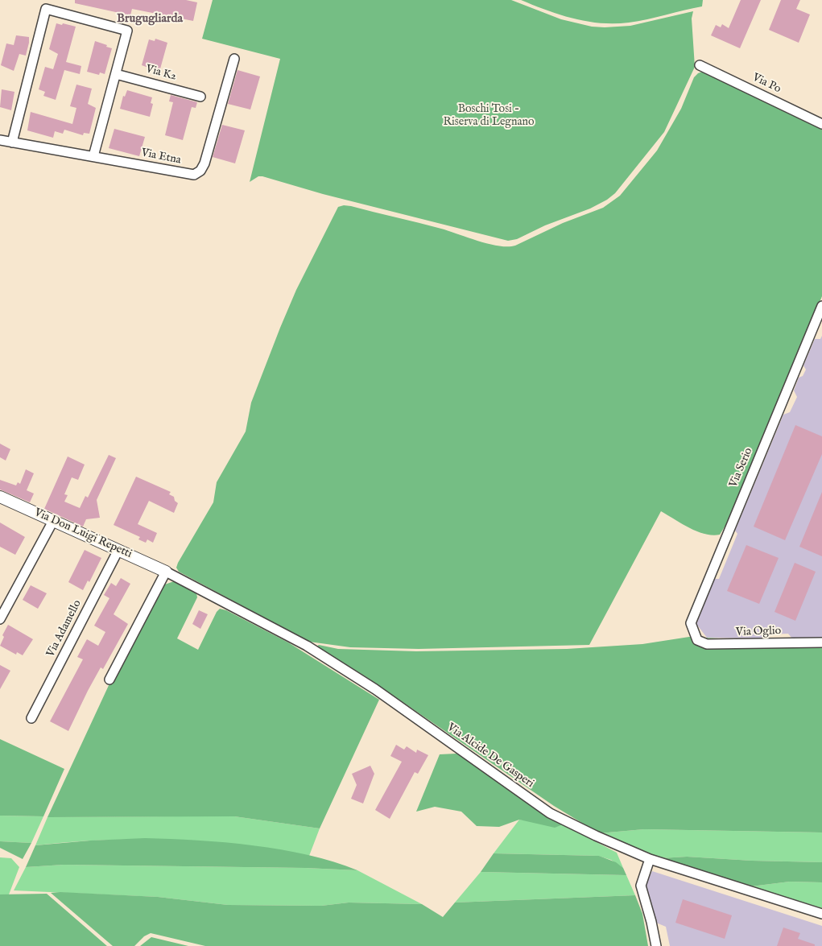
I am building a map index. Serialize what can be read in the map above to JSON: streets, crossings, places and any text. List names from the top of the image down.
{
  "streets": {
    "street": [
      "Via K2",
      "Via Po",
      "Via Etna",
      "Via Serio",
      "Via Don Luigi Repetti",
      "Via Adamello",
      "Via Oglio",
      "Via Alcide De Gasperi"
    ]
  },
  "crossings": [
    ["Via Serio", "Via Oglio"],
    ["Via Don Luigi Repetti", "Via Adamello"],
    ["Via Don Luigi Repetti", "Via Alcide De Gasperi"]
  ],
  "districts": ["Brugugliarda"],
  "parks": ["Boschi Tosi - Riserva di Legnano"]
}
